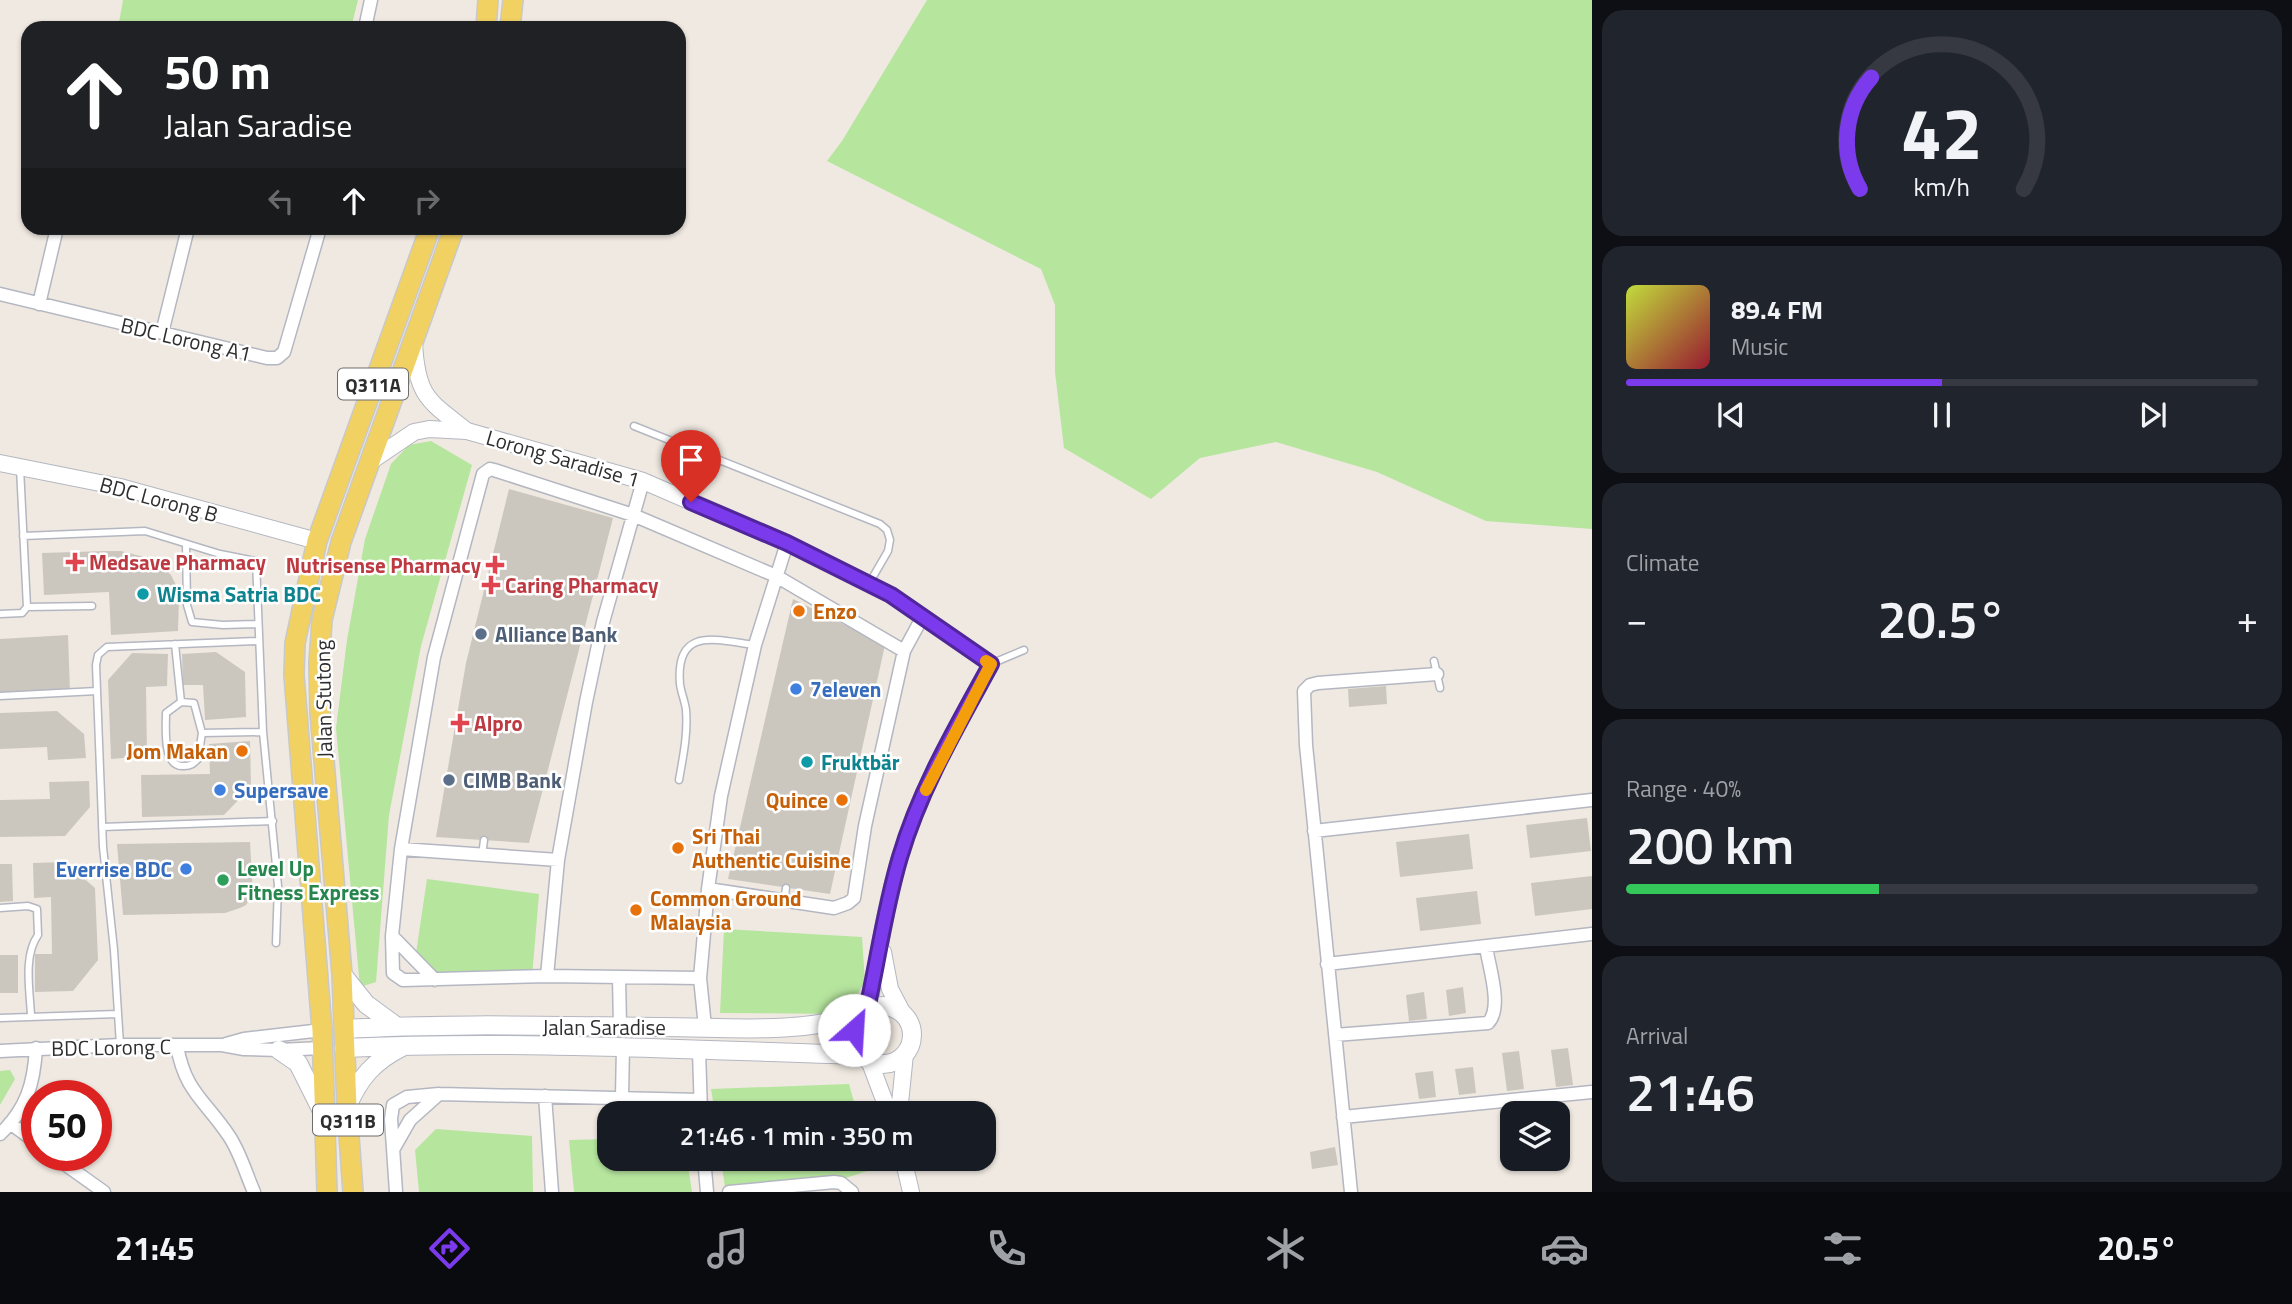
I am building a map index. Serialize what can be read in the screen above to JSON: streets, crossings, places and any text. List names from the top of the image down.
{
  "streets": {
    "main road": [
      "Q311A",
      "Jalan Stutong",
      "Jalan Saradise",
      "BDC Lorong C",
      "Q311B"
    ],
    "street": ["BDC Lorong A1", "Lorong Saradise 1", "BDC Lorong B"]
  },
  "crossings": [
    ["BDC Lorong B", "Jalan Stutong"],
    ["Jalan Stutong", "Jalan Saradise"],
    ["Jalan Stutong", "BDC Lorong C"],
    ["Jalan Saradise", "BDC Lorong C"]
  ],
  "places": {
    "health": [
      "Medsave Pharmacy",
      "Nutrisense Pharmacy",
      "Caring Pharmacy",
      "Alpro"
    ],
    "other": [
      "Wisma Satria BDC",
      "Enzo",
      "Alliance Bank",
      "7eleven",
      "Jom Makan",
      "Fruktbär",
      "CIMB Bank",
      "Supersave",
      "Quince",
      "Sri Thai Authentic Cuisine",
      "Everrise BDC",
      "Level Up Fitness Express",
      "Common Ground Malaysia"
    ]
  },
  "page": {
    "turn": ["50 m", "Jalan Saradise"],
    "song": ["89.4 FM", "Music"],
    "tile": [
      "Climate",
      ["Range · 40%", "200 km"],
      ["Arrival", "21:46"]
    ],
    "heat": ["−", "20.5°", "+"],
    "limit": "50",
    "trip": "21:46 · 1 min · 350 m",
    "tabs": ["21:45", "20.5°"],
    "gauge": ["42", "km/h"]
  }
}
